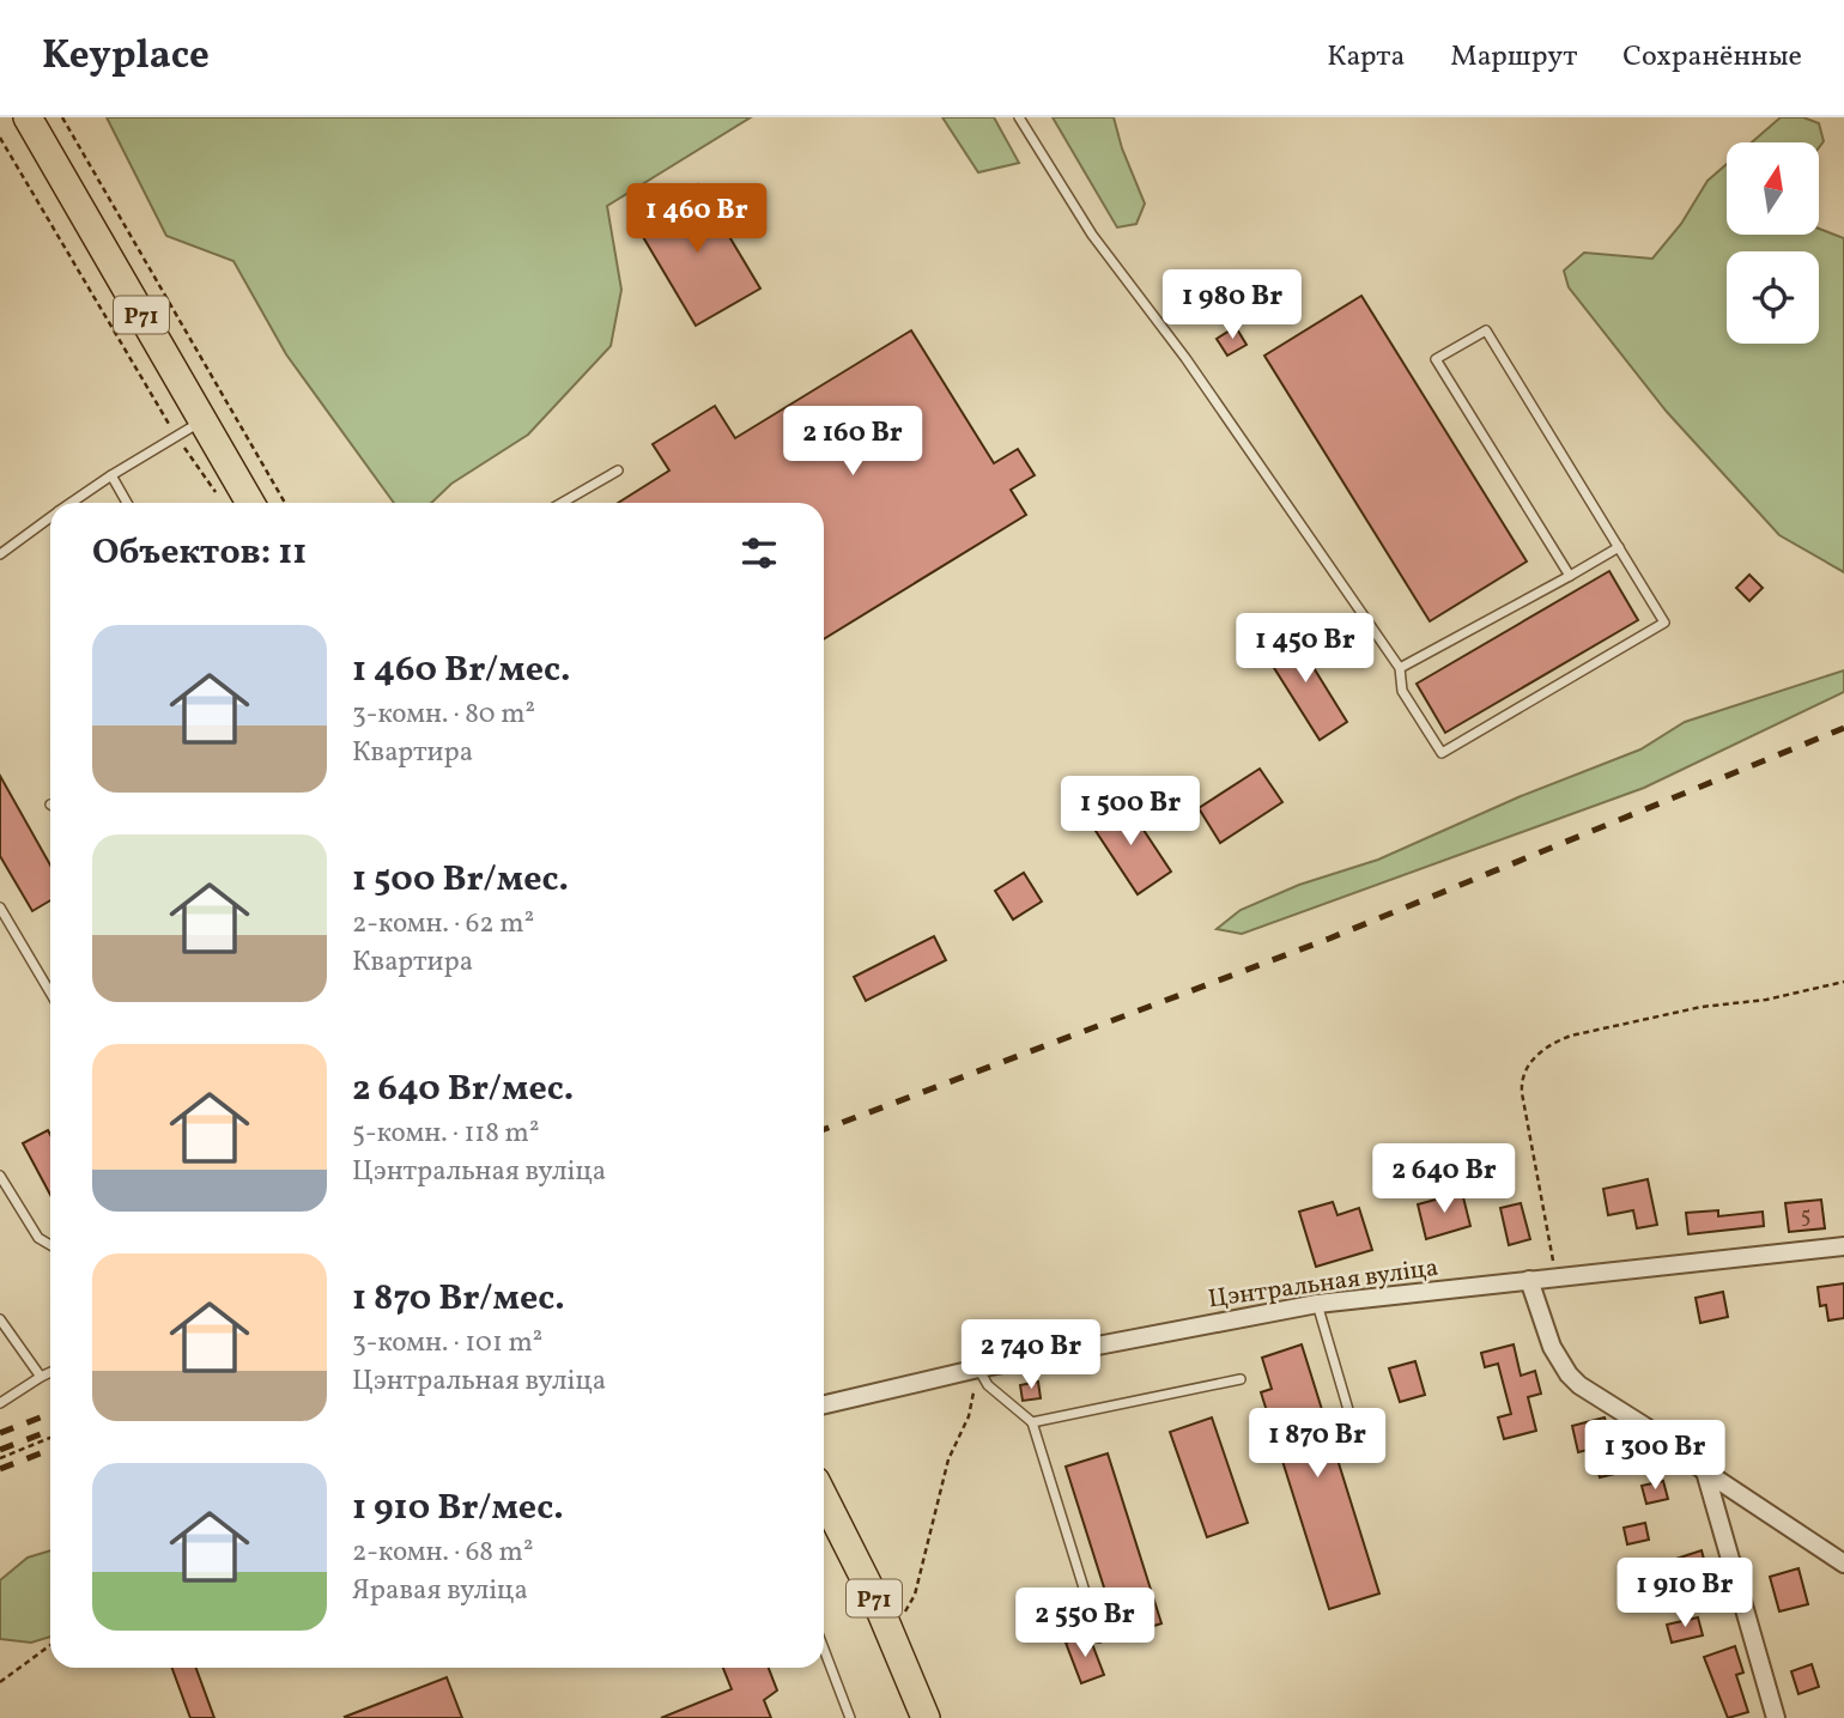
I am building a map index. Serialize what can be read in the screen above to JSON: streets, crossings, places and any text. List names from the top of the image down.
{
  "streets": {
    "main road": ["Р71"],
    "street": ["Цэнтральная вуліца"]
  },
  "house_numbers": ["5"],
  "north": "top",
  "page": {
    "header": "Keyplace",
    "nav": ["Карта", "Маршрут", "Сохранённые"],
    "price": [
      "1 460 Br",
      "1 980 Br",
      "2 160 Br",
      "1 450 Br",
      "1 500 Br",
      "2 640 Br",
      "2 740 Br",
      "1 870 Br",
      "1 300 Br",
      "1 910 Br",
      "2 550 Br"
    ],
    "heading": "Объектов: 11",
    "list": [
      {
        "name": "1 460 Br/мес.",
        "note": "3-комн. · 80 m² · Квартира"
      },
      {
        "name": "1 500 Br/мес.",
        "note": "2-комн. · 62 m² · Квартира"
      },
      {
        "name": "2 640 Br/мес.",
        "note": "5-комн. · 118 m² · Цэнтральная вуліца"
      },
      {
        "name": "1 870 Br/мес.",
        "note": "3-комн. · 101 m² · Цэнтральная вуліца"
      },
      {
        "name": "1 910 Br/мес.",
        "note": "2-комн. · 68 m² · Яравая вуліца"
      }
    ]
  }
}
